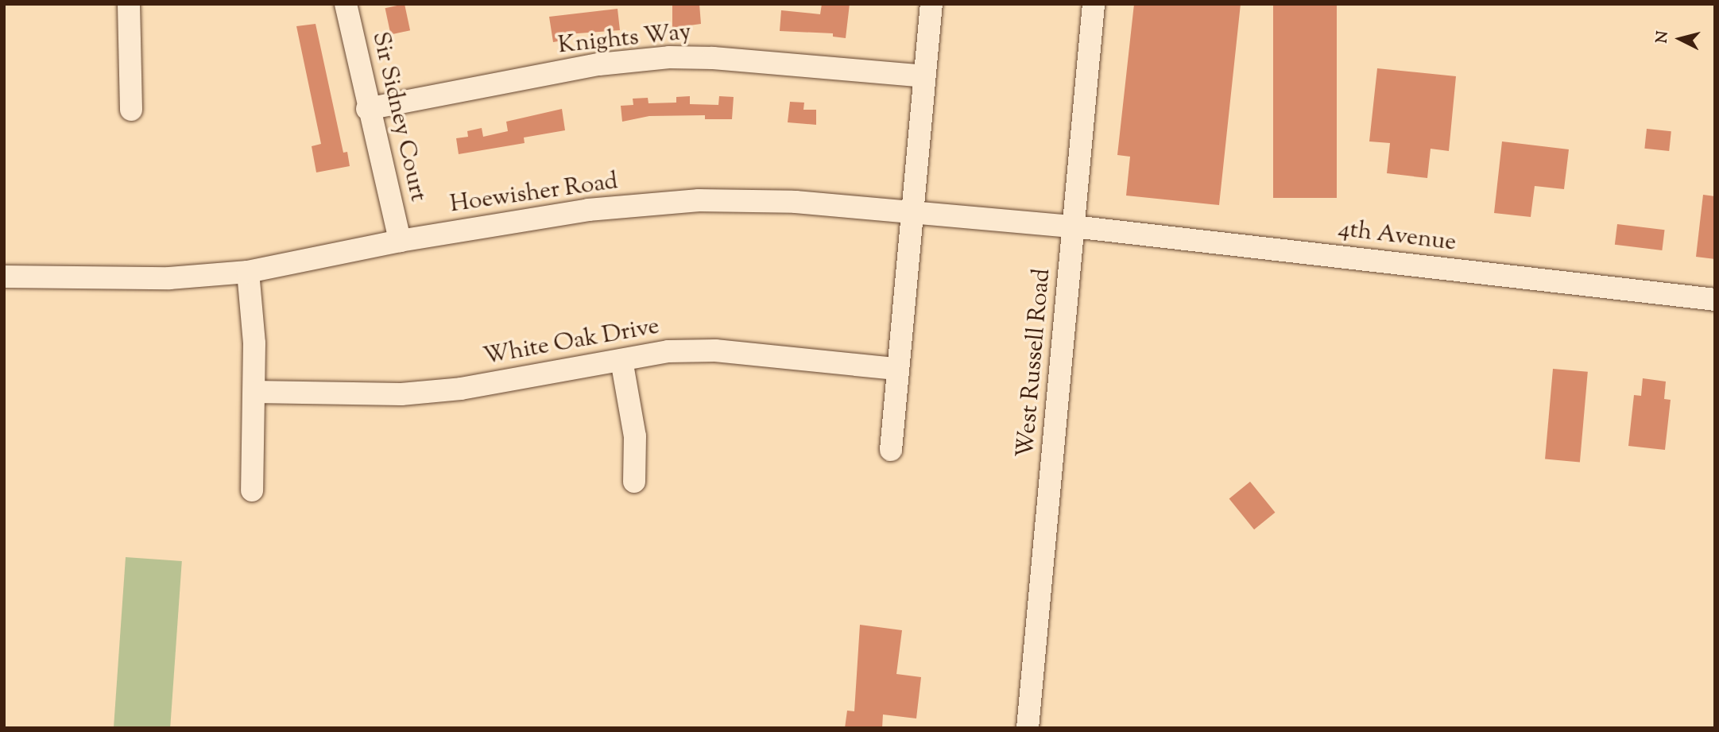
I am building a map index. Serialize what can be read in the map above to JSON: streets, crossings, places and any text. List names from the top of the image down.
{
  "streets": {
    "street": [
      "Knights Way",
      "Sir Sidney Court",
      "Hoewisher Road",
      "4th Avenue",
      "White Oak Drive",
      "West Russell Road"
    ]
  },
  "crossings": [
    ["Knights Way", "Sir Sidney Court"],
    ["Sir Sidney Court", "Hoewisher Road"],
    ["Hoewisher Road", "4th Avenue"],
    ["Hoewisher Road", "West Russell Road"],
    ["4th Avenue", "West Russell Road"]
  ],
  "north": "left"
}
